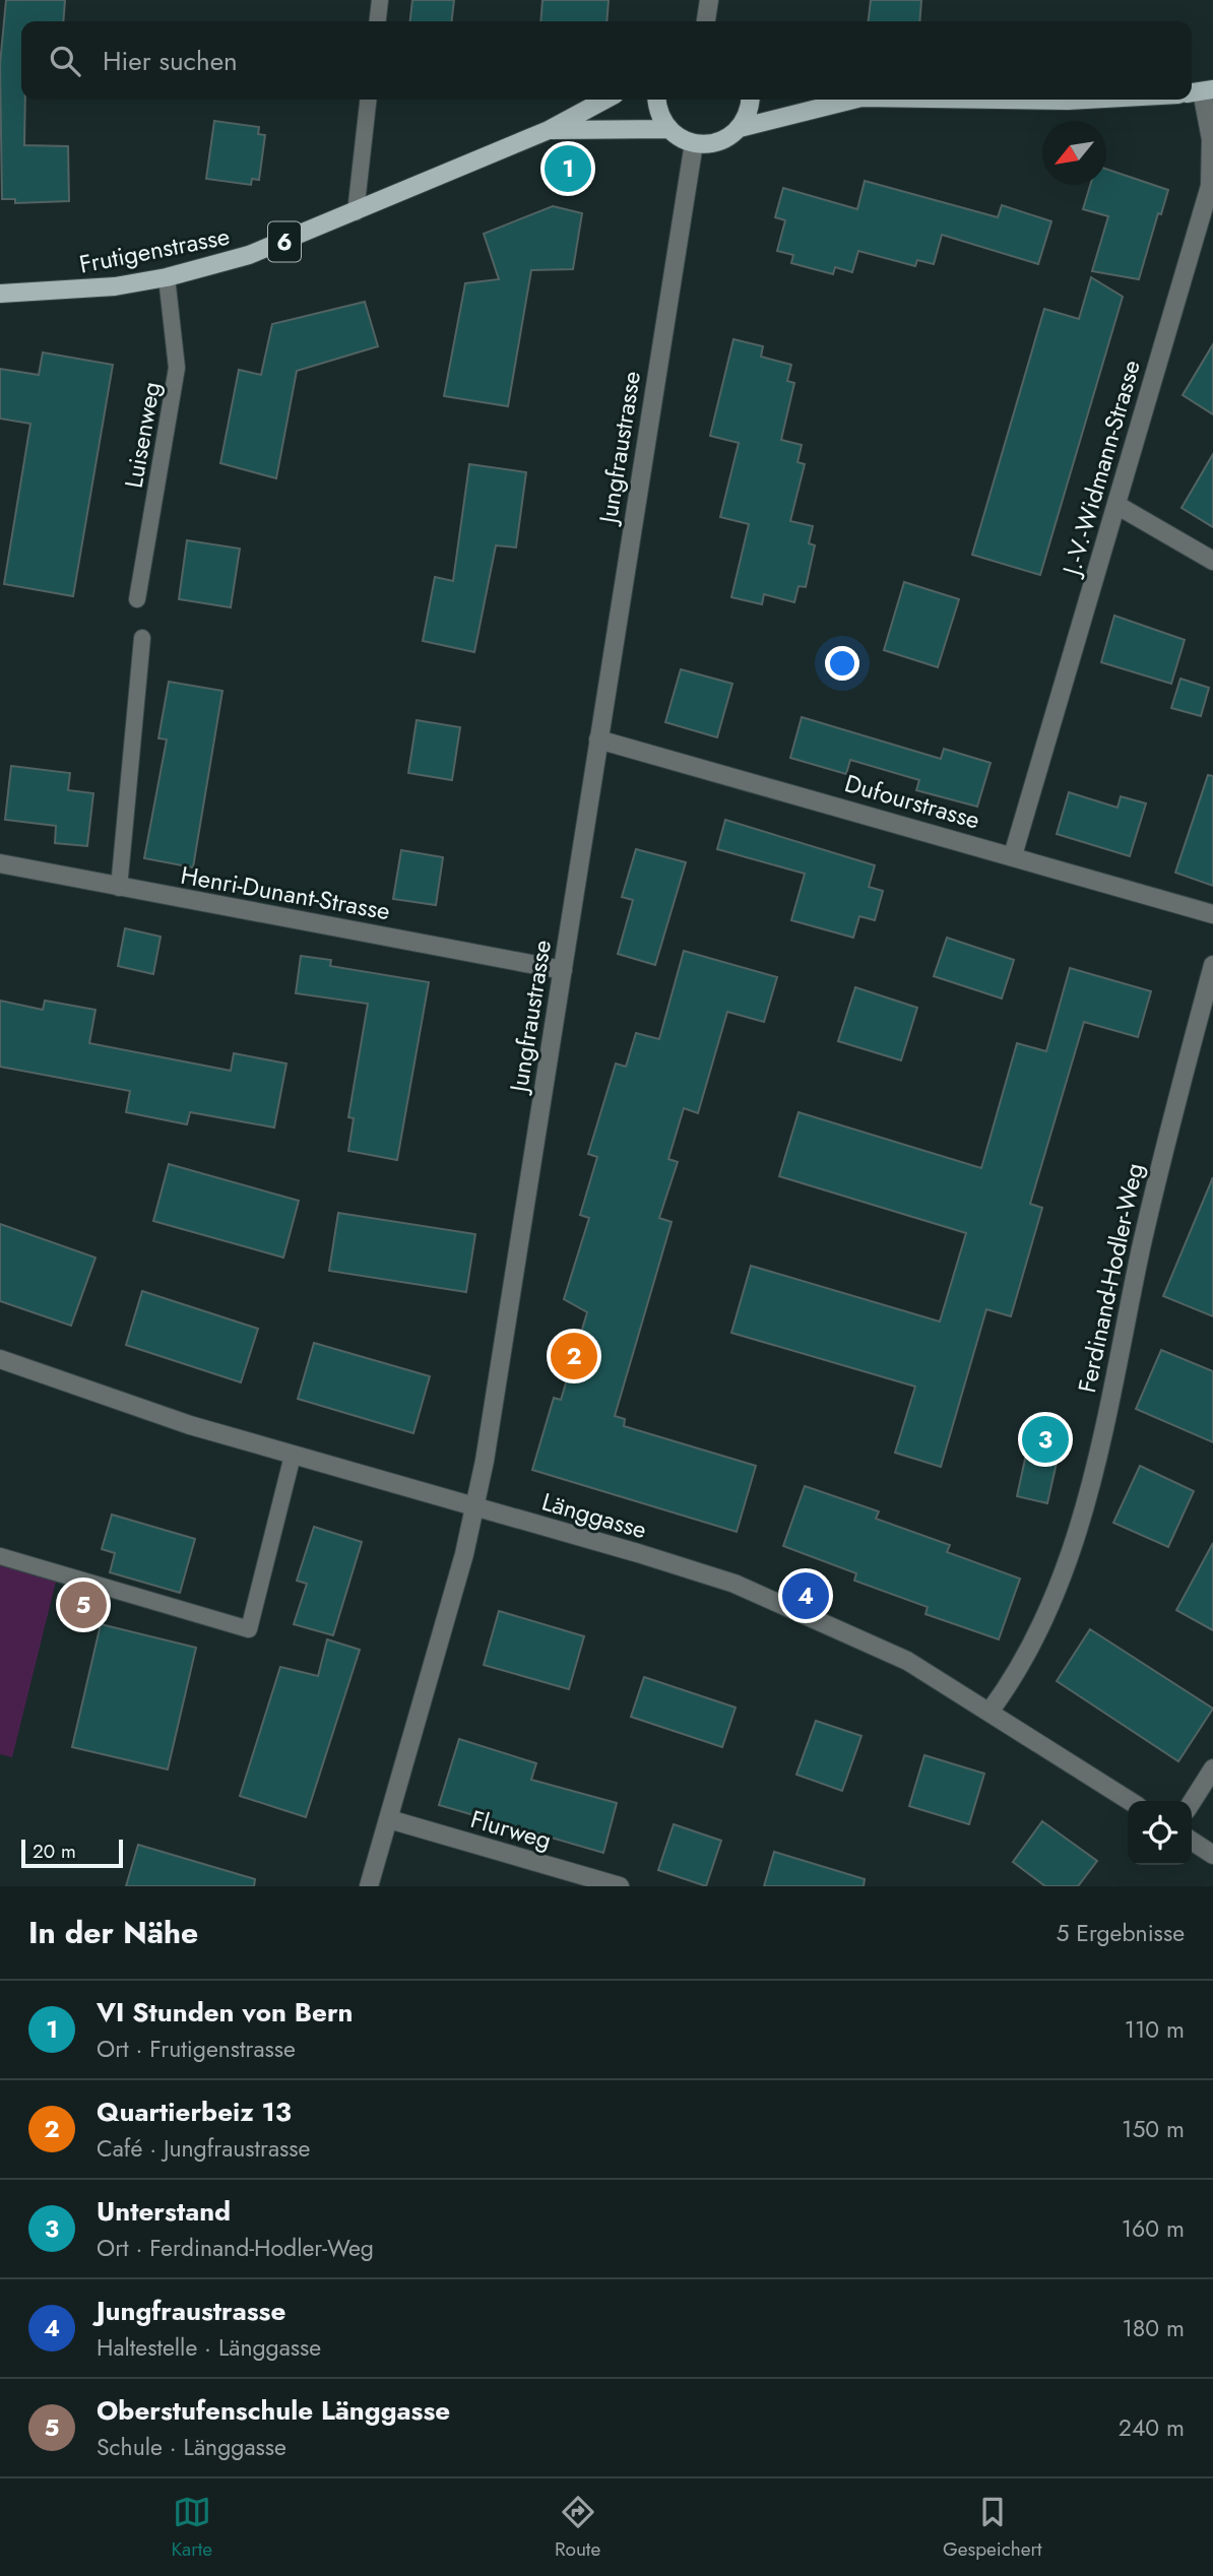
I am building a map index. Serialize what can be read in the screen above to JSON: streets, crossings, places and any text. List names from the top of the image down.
{
  "streets": {
    "main road": ["6", "Frutigenstrasse"],
    "street": [
      "Jungfraustrasse",
      "J.-V.-Widmann-Strasse",
      "Dufourstrasse",
      "Henri-Dunant-Strasse",
      "Ferdinand-Hodler-Weg",
      "Länggasse",
      "Flurweg"
    ],
    "lane": ["Luisenweg"]
  },
  "crossings": [
    ["Frutigenstrasse", "Luisenweg"],
    ["Jungfraustrasse", "Dufourstrasse"],
    ["Jungfraustrasse", "Henri-Dunant-Strasse"],
    ["Jungfraustrasse", "Länggasse"],
    ["Jungfraustrasse", "Flurweg"],
    ["J.-V.-Widmann-Strasse", "Dufourstrasse"],
    ["Ferdinand-Hodler-Weg", "Länggasse"]
  ],
  "scale_bar": "20 m",
  "north": "bottom left",
  "page": {
    "search": "Hier suchen",
    "pins": [
      "1",
      "2",
      "3",
      "4",
      "5"
    ],
    "scale": "20 m",
    "heading": ["In der Nähe", "5 Ergebnisse"],
    "list": [
      {
        "mark": "1",
        "name": "VI Stunden von Bern",
        "note": "Ort · Frutigenstrasse",
        "value": "110 m"
      },
      {
        "mark": "2",
        "name": "Quartierbeiz 13",
        "note": "Café · Jungfraustrasse",
        "value": "150 m"
      },
      {
        "mark": "3",
        "name": "Unterstand",
        "note": "Ort · Ferdinand-Hodler-Weg",
        "value": "160 m"
      },
      {
        "mark": "4",
        "name": "Jungfraustrasse",
        "note": "Haltestelle · Länggasse",
        "value": "180 m"
      },
      {
        "mark": "5",
        "name": "Oberstufenschule Länggasse",
        "note": "Schule · Länggasse",
        "value": "240 m"
      }
    ],
    "nav": ["Karte", "Route", "Gespeichert"]
  }
}
